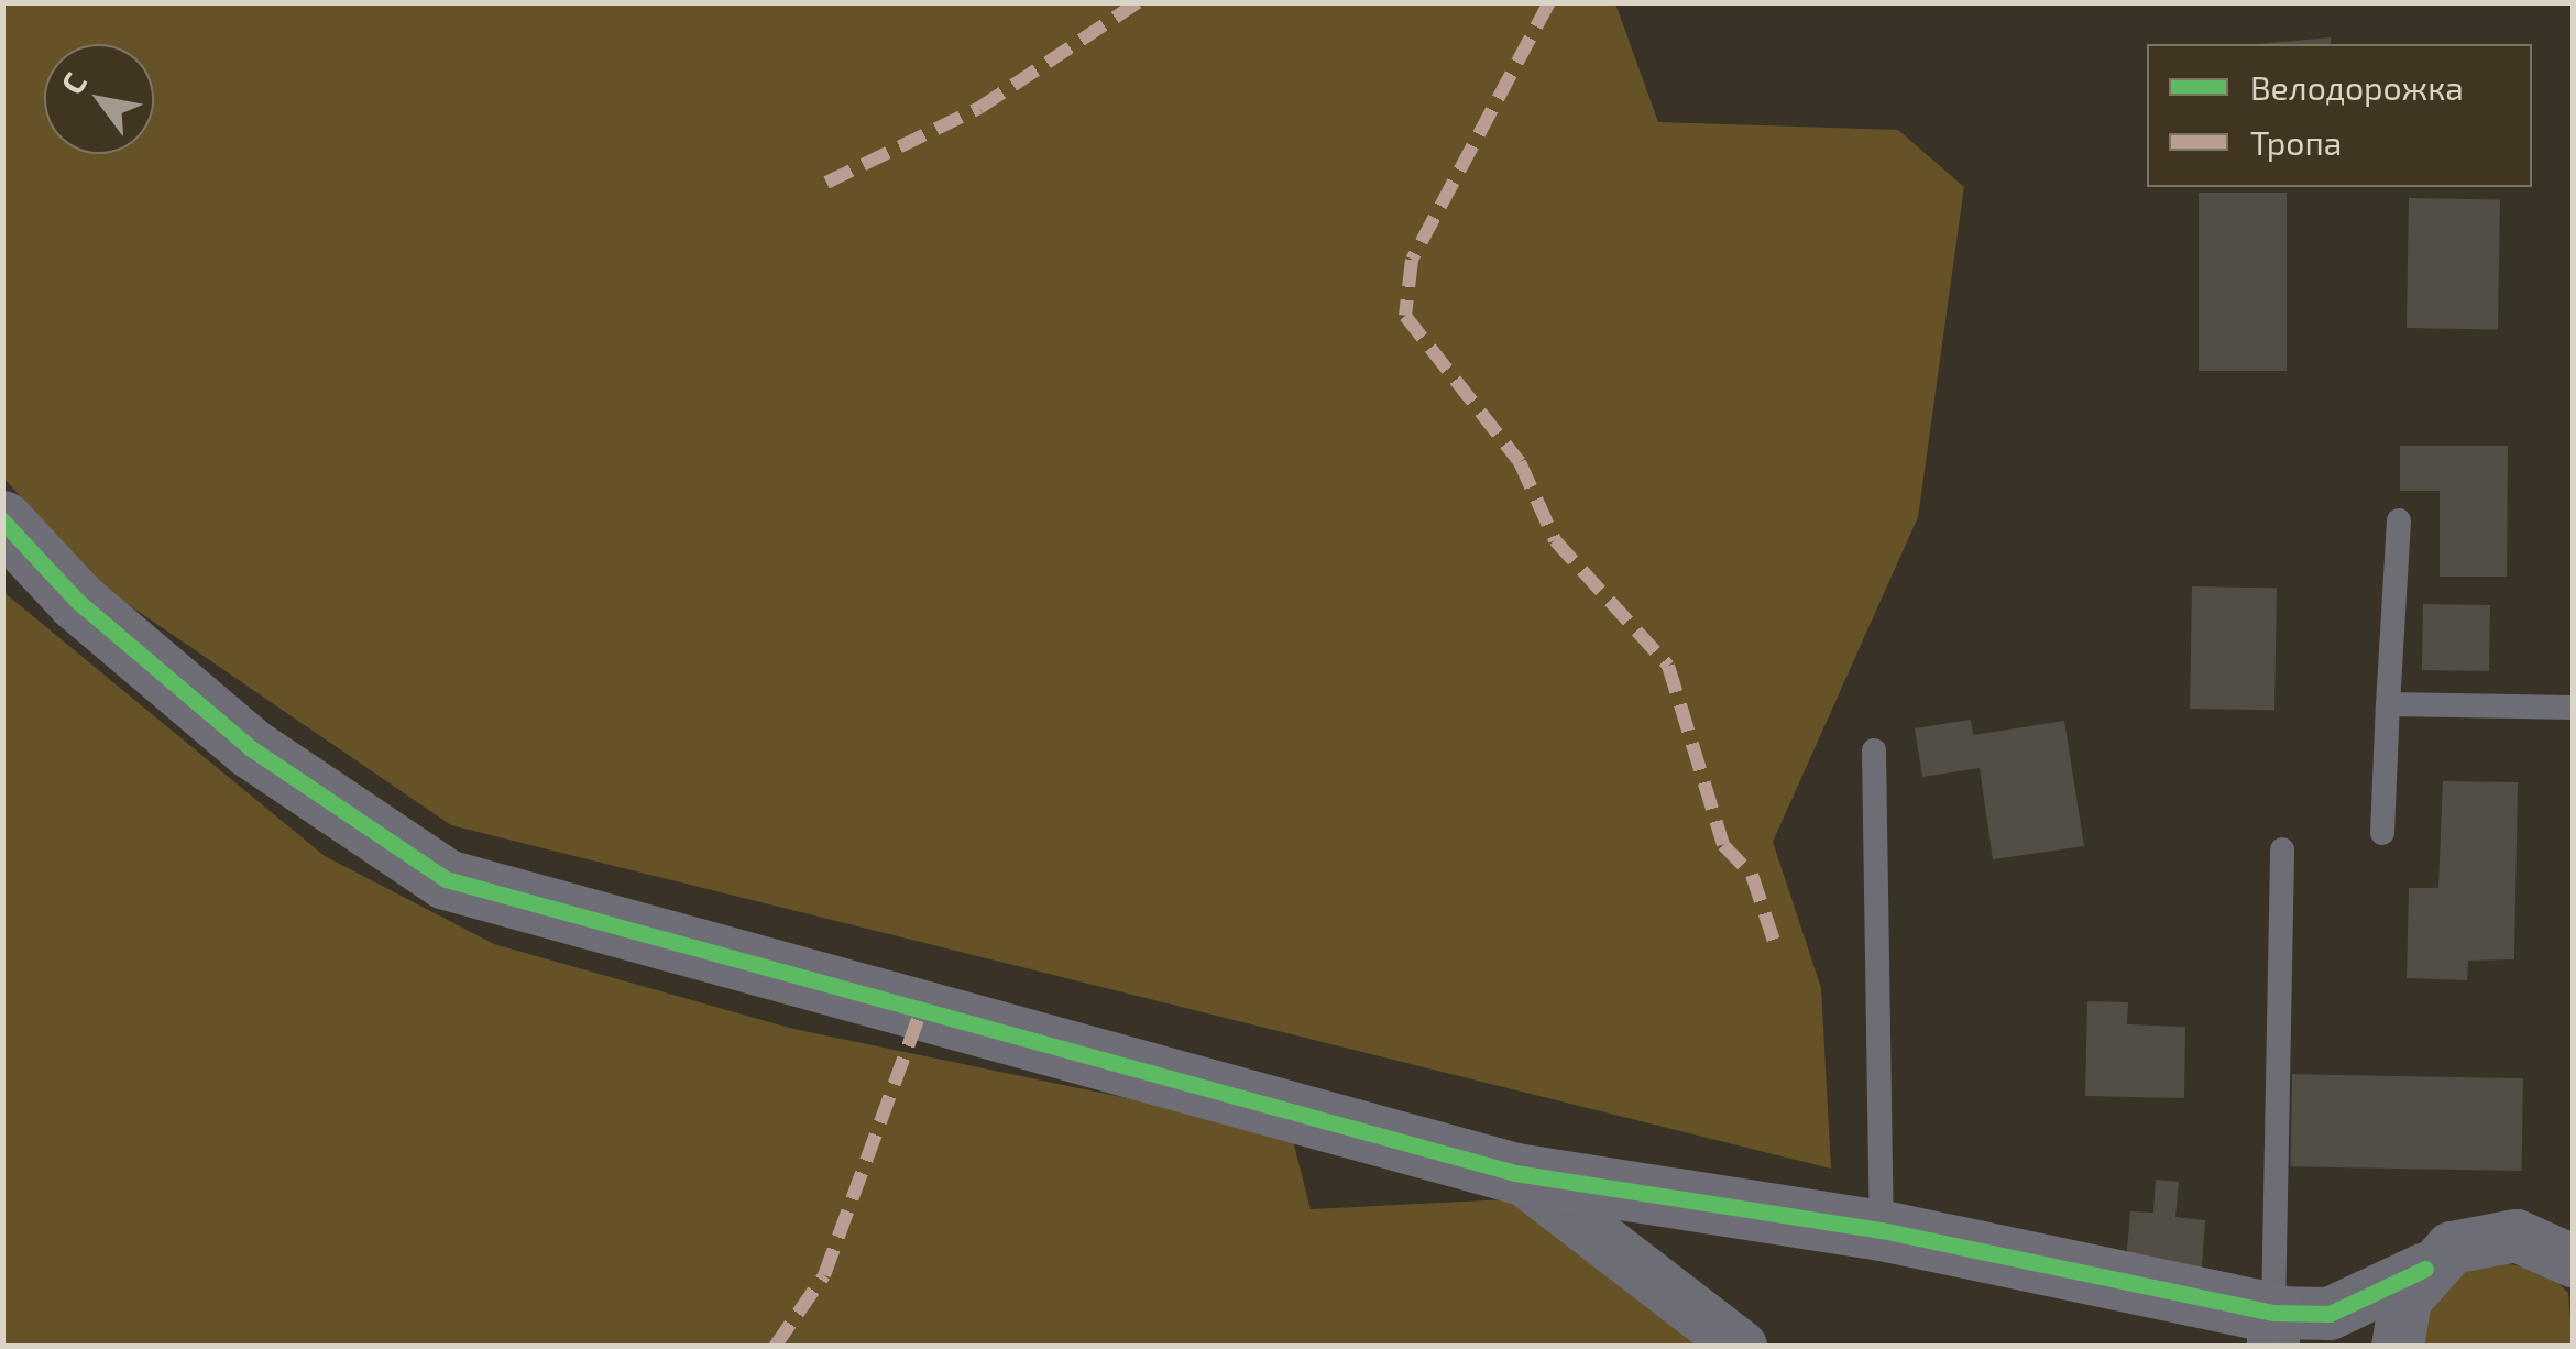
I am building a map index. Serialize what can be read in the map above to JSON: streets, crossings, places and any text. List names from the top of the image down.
{
  "legend": ["Велодорожка", "Тропа"],
  "north": "top left"
}
